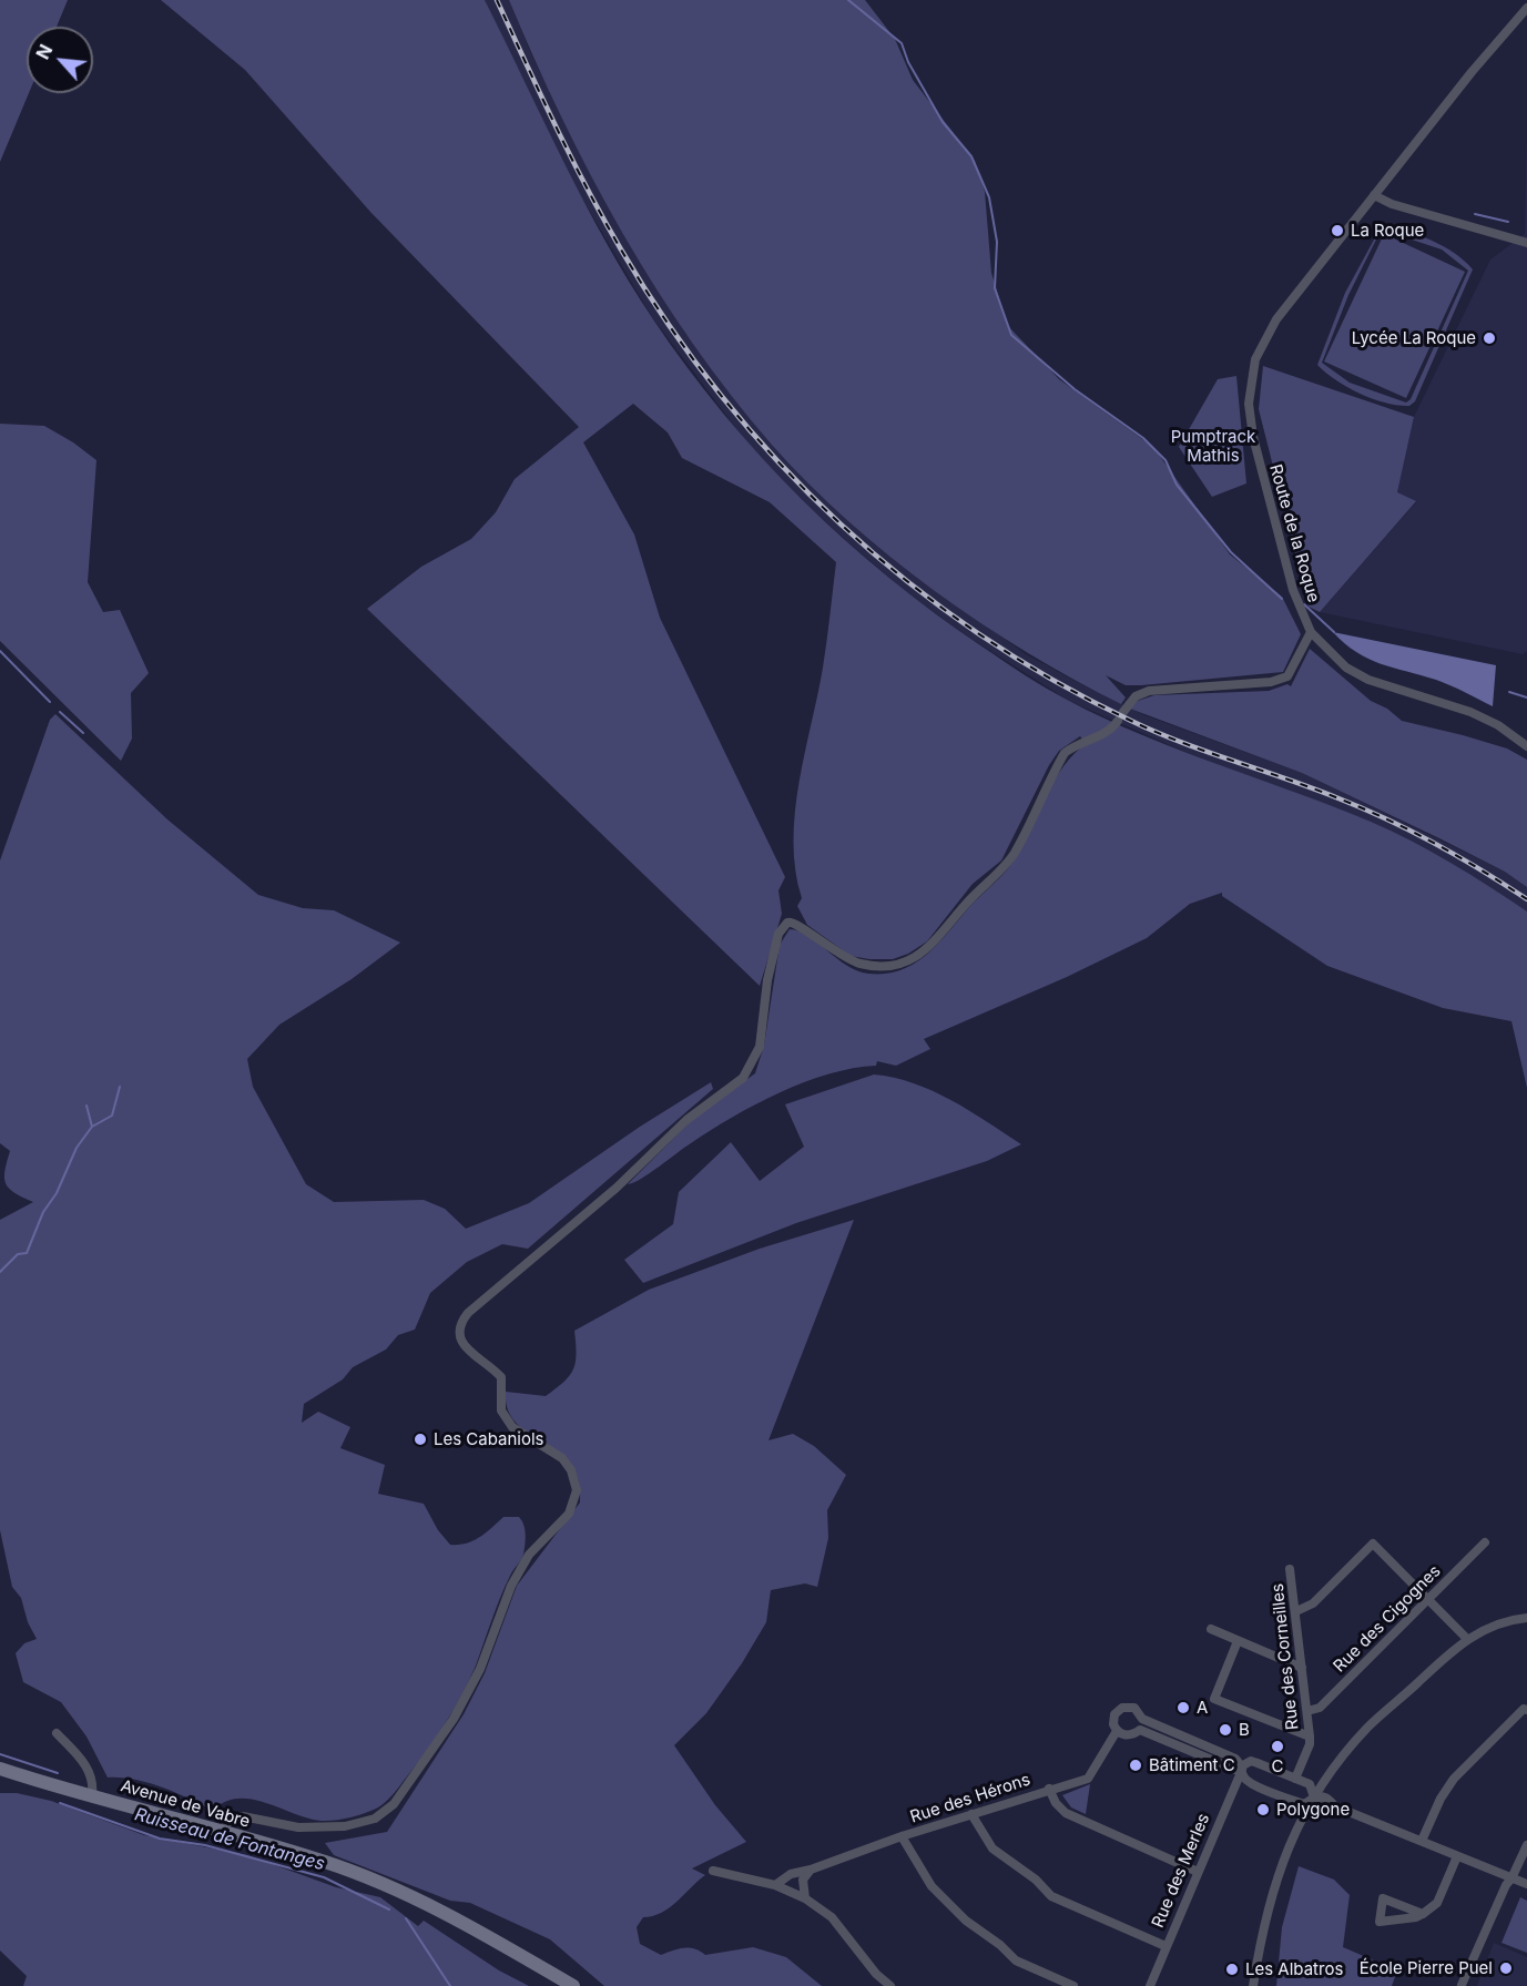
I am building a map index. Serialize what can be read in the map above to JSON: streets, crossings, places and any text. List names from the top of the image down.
{
  "streets": {
    "main road": ["Avenue de Vabre"],
    "street": [
      "Route de la Roque",
      "Rue des Cigognes",
      "Rue des Corneilles",
      "Rue des Hérons",
      "Rue des Merles"
    ]
  },
  "crossings": [
    ["Rue des Cigognes", "Rue des Corneilles"],
    ["Rue des Hérons", "Rue des Merles"]
  ],
  "water": ["Ruisseau de Fontanges"],
  "parks": ["Pumptrack Mathis"],
  "places": [
    "La Roque",
    "Lycée La Roque",
    "Les Cabaniols",
    "A",
    "B",
    "C",
    "Bâtiment C",
    "Polygone",
    "École Pierre Puel",
    "Les Albatros"
  ],
  "north": "top left"
}
